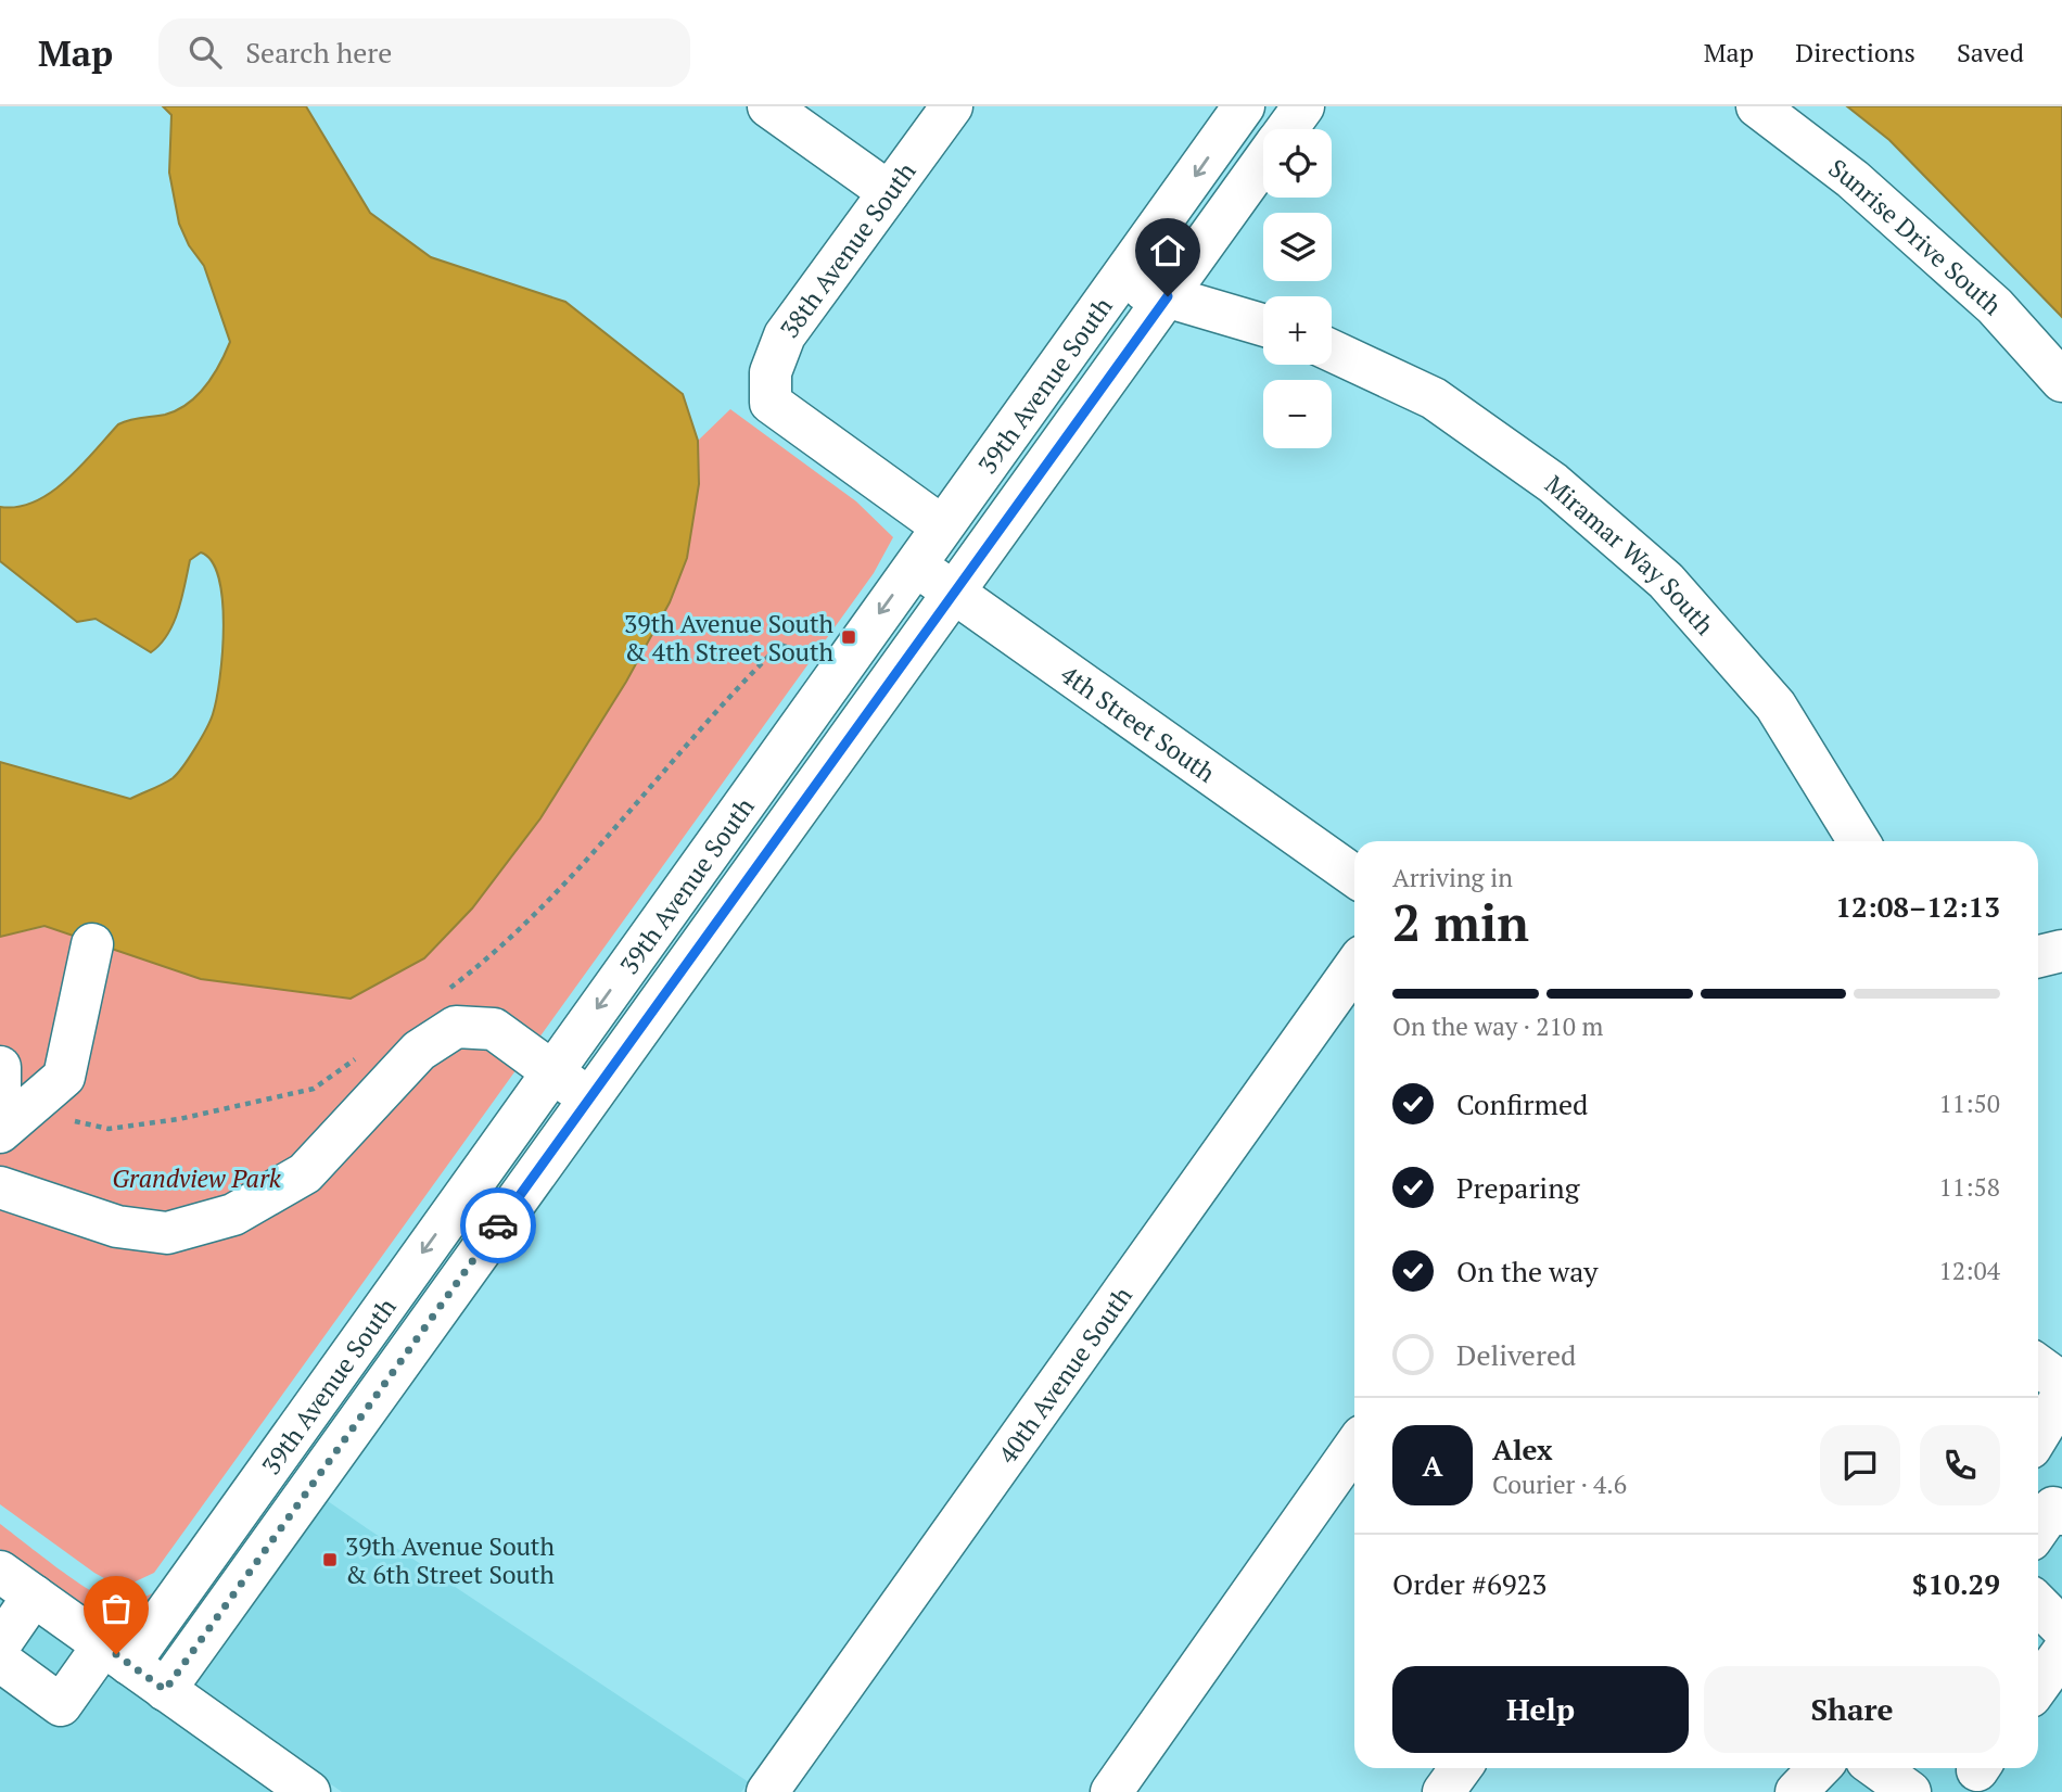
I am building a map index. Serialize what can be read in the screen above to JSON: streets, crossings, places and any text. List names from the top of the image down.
{
  "streets": {
    "street": [
      "Sunrise Drive South",
      "38th Avenue South",
      "39th Avenue South",
      "Miramar Way South",
      "4th Street South",
      "40th Avenue South"
    ]
  },
  "crossings": [
    ["38th Avenue South", "39th Avenue South"],
    ["39th Avenue South", "4th Street South"]
  ],
  "parks": ["Grandview Park"],
  "places": {
    "transit": ["39th Avenue South & 4th Street South", "39th Avenue South & 6th Street South"]
  },
  "page": {
    "header": "Map",
    "search": "Search here",
    "nav": ["Map", "Directions", "Saved"],
    "map_buttons": ["+", "−"],
    "heading": ["2 min", "Arriving in", "12:08–12:13"],
    "panel": [
      "Alex",
      "Courier · 4.6",
      "Order #6923",
      "$10.29"
    ],
    "bar": "On the way · 210 m",
    "list": [
      ["Confirmed", "11:50"],
      ["Preparing", "11:58"],
      ["On the way", "12:04"],
      "Delivered"
    ],
    "round": "A",
    "buttons": ["Help", "Share"]
  }
}
